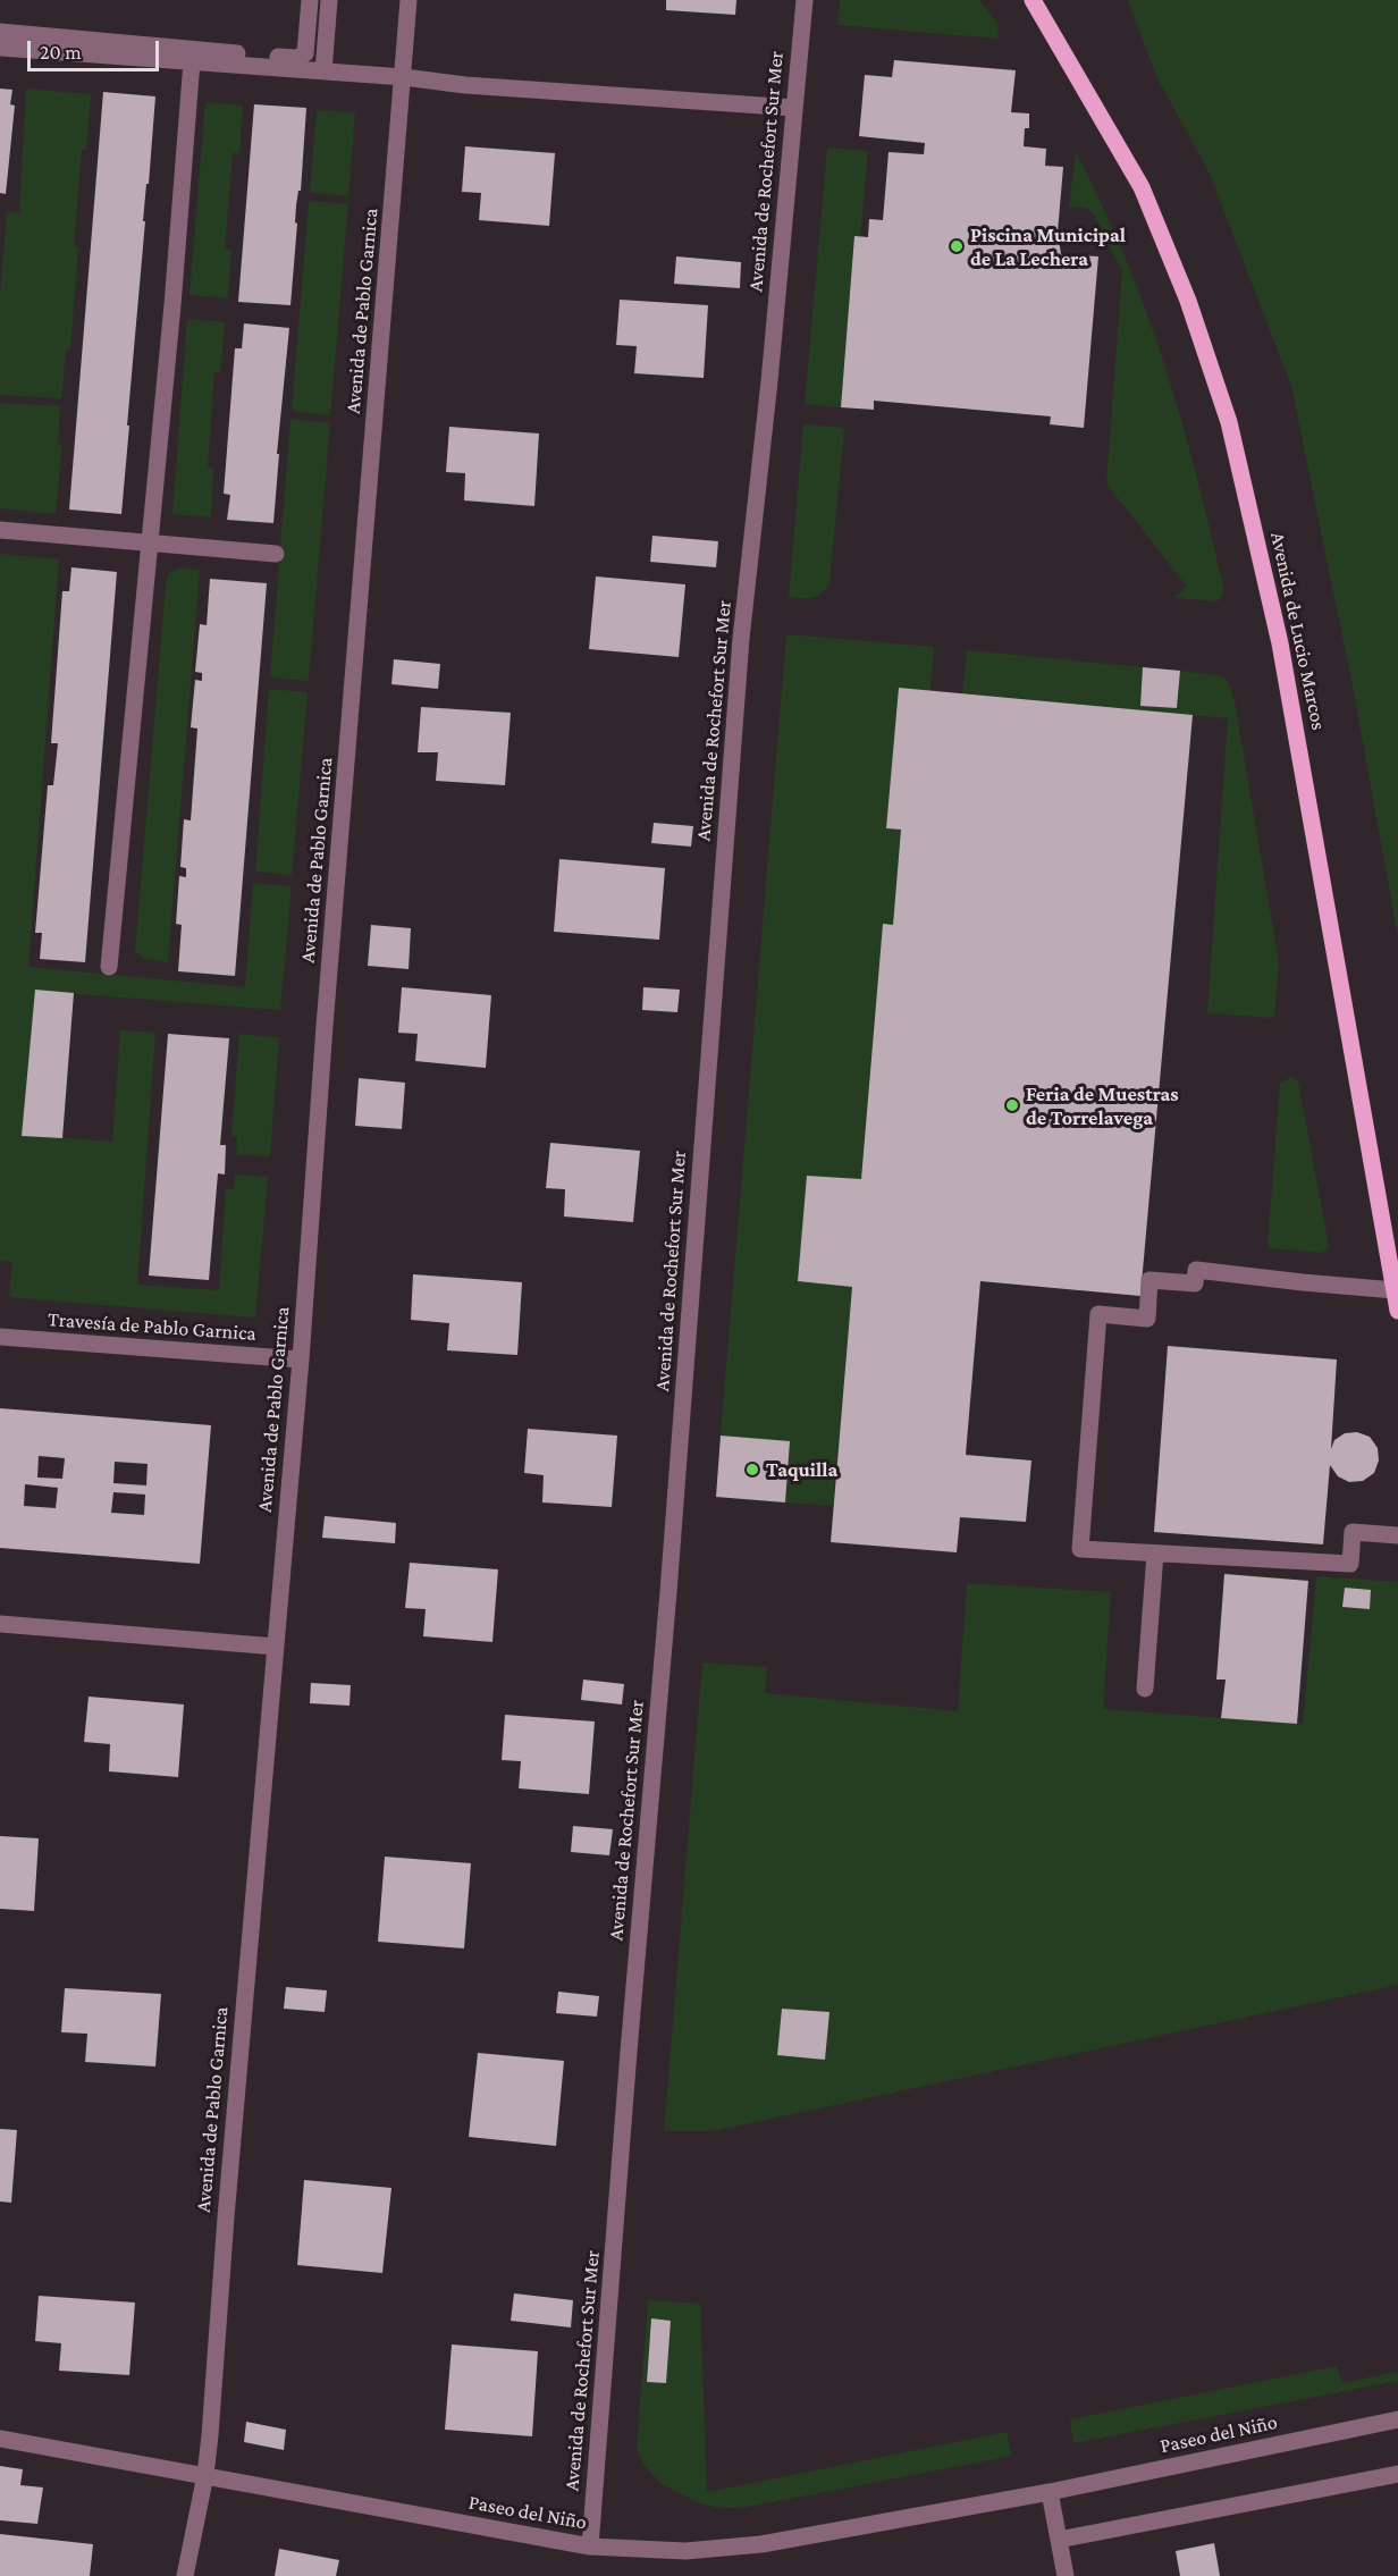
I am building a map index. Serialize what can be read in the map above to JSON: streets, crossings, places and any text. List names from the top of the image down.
{
  "streets": {
    "main road": ["Avenida de Lucio Marcos"],
    "street": [
      "Avenida de Rochefort Sur Mer",
      "Avenida de Pablo Garnica",
      "Travesía de Pablo Garnica",
      "Paseo del Niño"
    ]
  },
  "crossings": [
    ["Avenida de Rochefort Sur Mer", "Paseo del Niño"],
    ["Avenida de Pablo Garnica", "Travesía de Pablo Garnica"],
    ["Avenida de Pablo Garnica", "Paseo del Niño"]
  ],
  "places": ["Piscina Municipal de La Lechera", "Feria de Muestras de Torrelavega", "Taquilla"],
  "scale_bar": "20 m"
}
